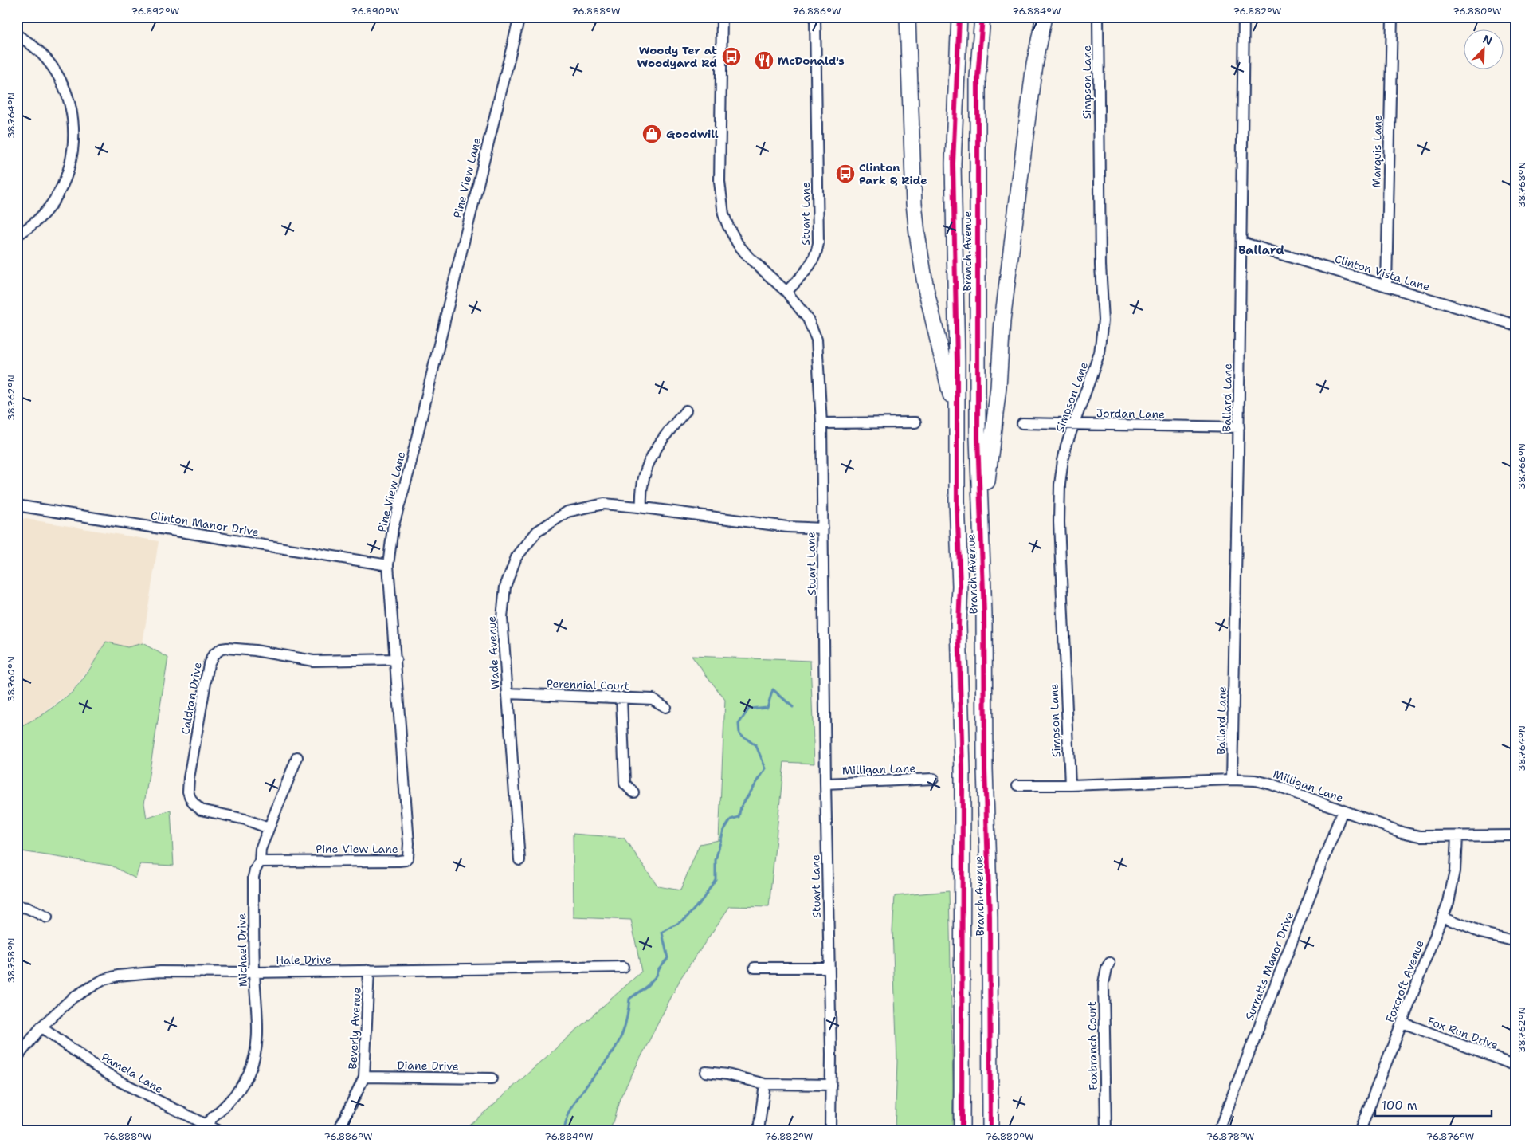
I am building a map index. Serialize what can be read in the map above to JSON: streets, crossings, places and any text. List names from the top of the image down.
{
  "streets": {
    "highway": ["Branch Avenue"],
    "street": [
      "Simpson Lane",
      "Marquis Lane",
      "Pine View Lane",
      "Stuart Lane",
      "Clinton Vista Lane",
      "Ballard Lane",
      "Jordan Lane",
      "Clinton Manor Drive",
      "Wade Avenue",
      "Perennial Court",
      "Caldran Drive",
      "Milligan Lane",
      "Michael Drive",
      "Hale Drive",
      "Surratts Manor Drive",
      "Foxcroft Avenue",
      "Beverly Avenue",
      "Fox Run Drive",
      "Foxbranch Court",
      "Diane Drive",
      "Pamela Lane"
    ]
  },
  "crossings": [
    ["Simpson Lane", "Jordan Lane"],
    ["Simpson Lane", "Milligan Lane"],
    ["Marquis Lane", "Clinton Vista Lane"],
    ["Pine View Lane", "Clinton Manor Drive"],
    ["Pine View Lane", "Caldran Drive"],
    ["Pine View Lane", "Michael Drive"],
    ["Stuart Lane", "Wade Avenue"],
    ["Stuart Lane", "Milligan Lane"],
    ["Clinton Vista Lane", "Ballard Lane"],
    ["Ballard Lane", "Jordan Lane"],
    ["Ballard Lane", "Milligan Lane"],
    ["Wade Avenue", "Perennial Court"],
    ["Caldran Drive", "Michael Drive"],
    ["Milligan Lane", "Surratts Manor Drive"],
    ["Milligan Lane", "Foxcroft Avenue"],
    ["Michael Drive", "Hale Drive"],
    ["Michael Drive", "Pamela Lane"],
    ["Hale Drive", "Beverly Avenue"],
    ["Hale Drive", "Pamela Lane"],
    ["Foxcroft Avenue", "Fox Run Drive"],
    ["Beverly Avenue", "Diane Drive"]
  ],
  "districts": ["Ballard"],
  "places": {
    "bus stop": ["Woody Ter at Woodyard Rd", "Clinton Park & Ride"],
    "restaurant": ["McDonald's"],
    "shop": ["Goodwill"]
  },
  "scale_bar": "100 m",
  "north": "top right",
  "coordinates": [
    "76.892°W",
    "76.890°W",
    "76.888°W",
    "76.886°W",
    "76.884°W",
    "76.882°W",
    "76.880°W",
    "38.764°N",
    "38.768°N",
    "38.762°N",
    "38.766°N",
    "38.760°N",
    "38.758°N",
    "76.878°W",
    "76.876°W"
  ]
}
